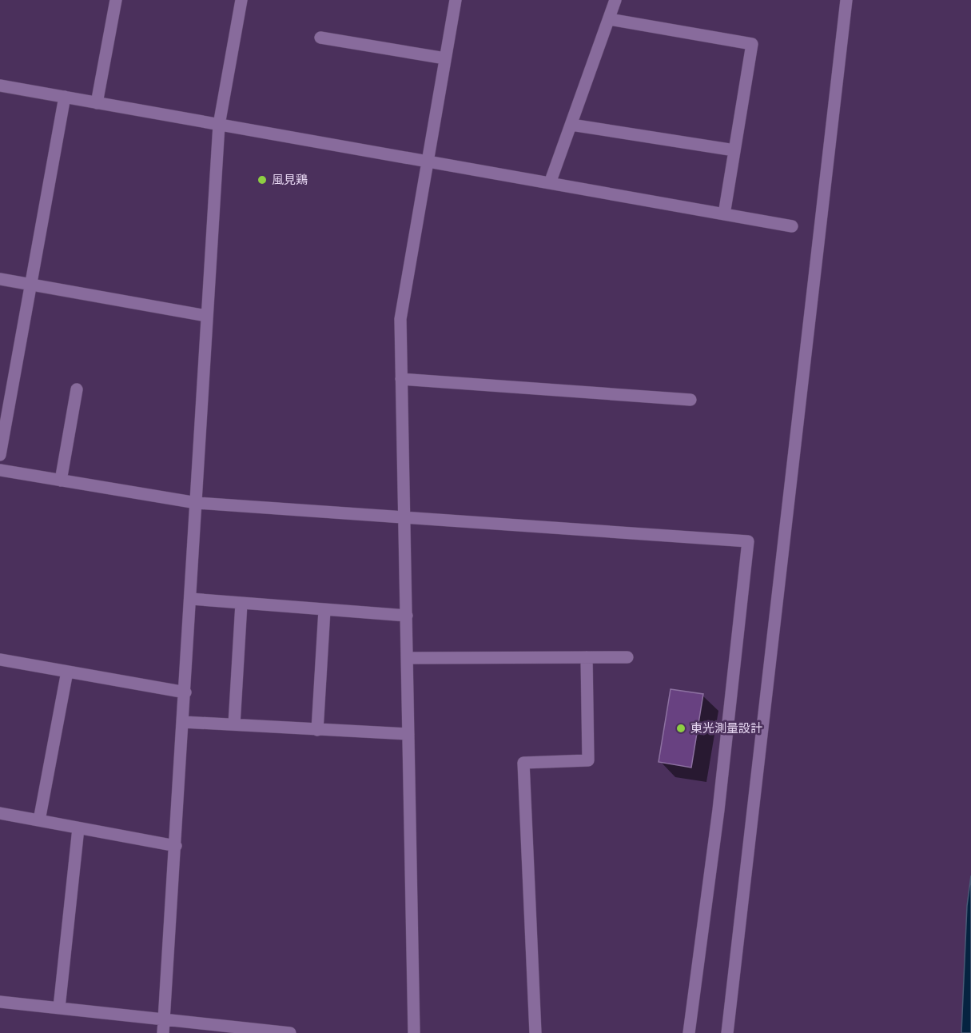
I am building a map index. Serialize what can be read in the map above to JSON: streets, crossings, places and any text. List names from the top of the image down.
{
  "places": ["風見鶏", "東光測量設計"]
}
